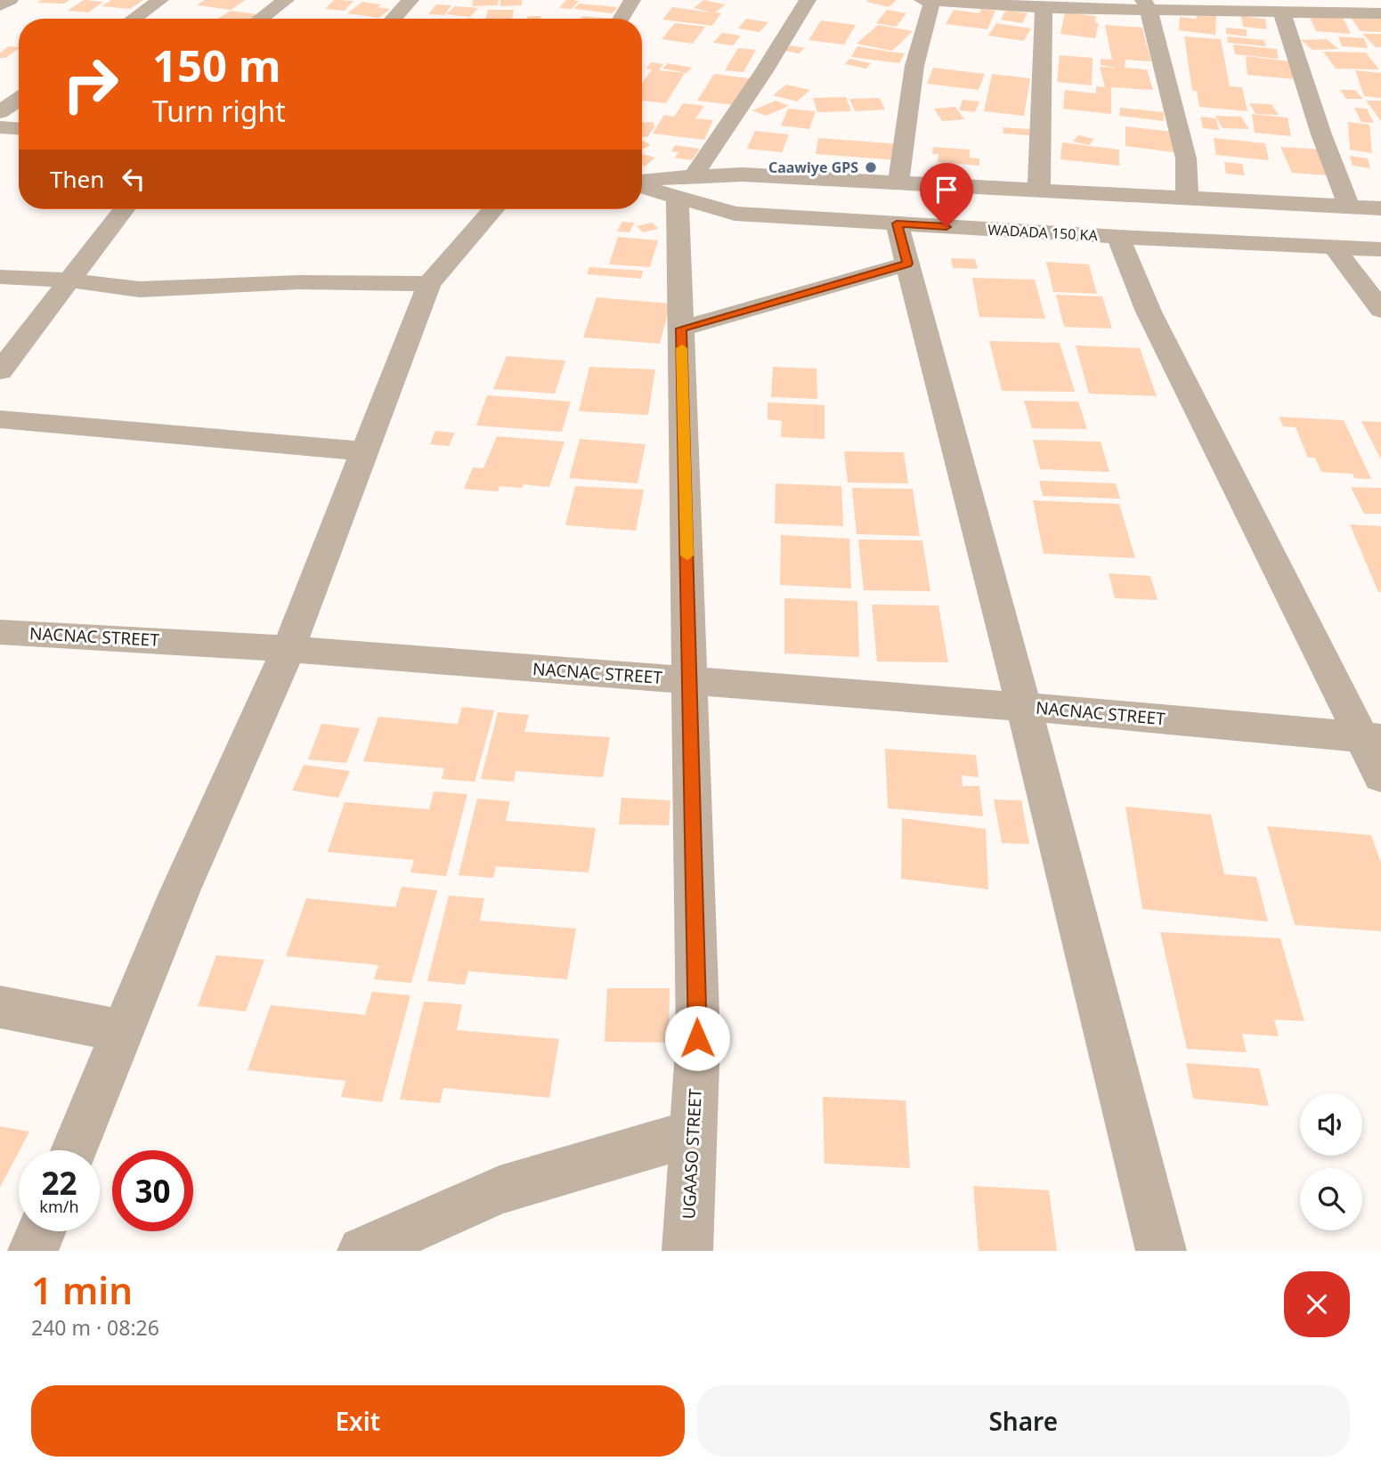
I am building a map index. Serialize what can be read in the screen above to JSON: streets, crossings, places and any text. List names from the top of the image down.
{
  "streets": {
    "street": ["WADADA 150 KA", "NACNAC STREET", "UGAASO STREET"]
  },
  "crossings": [
    ["WADADA 150 KA", "UGAASO STREET"],
    ["NACNAC STREET", "UGAASO STREET"]
  ],
  "places": ["Caawiye GPS"],
  "page": {
    "turn": ["150 m", "Turn right"],
    "then": "Then",
    "speed": "22 km/h",
    "limit": "30",
    "heading": ["1 min", "240 m · 08:26"],
    "buttons": ["Exit", "Share"]
  }
}
